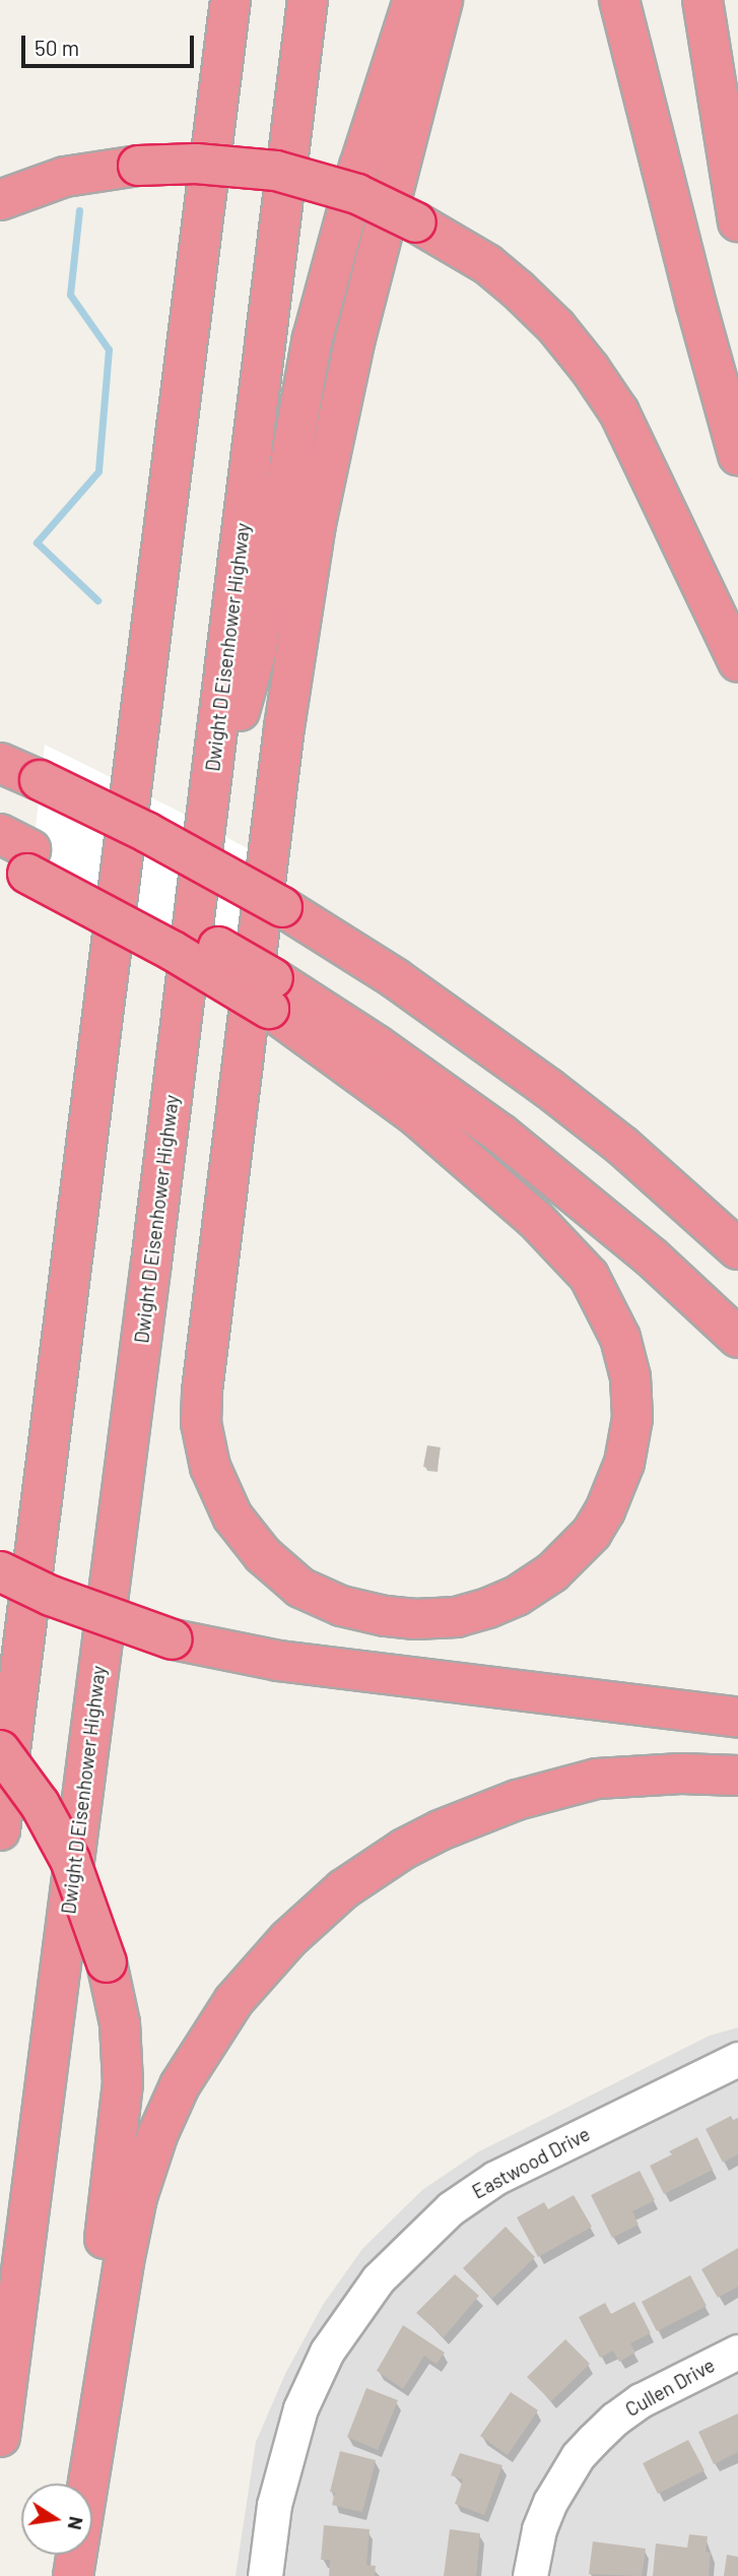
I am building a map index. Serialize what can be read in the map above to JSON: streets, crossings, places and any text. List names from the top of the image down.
{
  "streets": {
    "highway": ["Dwight D Eisenhower Highway"],
    "street": ["Eastwood Drive", "Cullen Drive"]
  },
  "scale_bar": "50 m",
  "north": "right"
}
